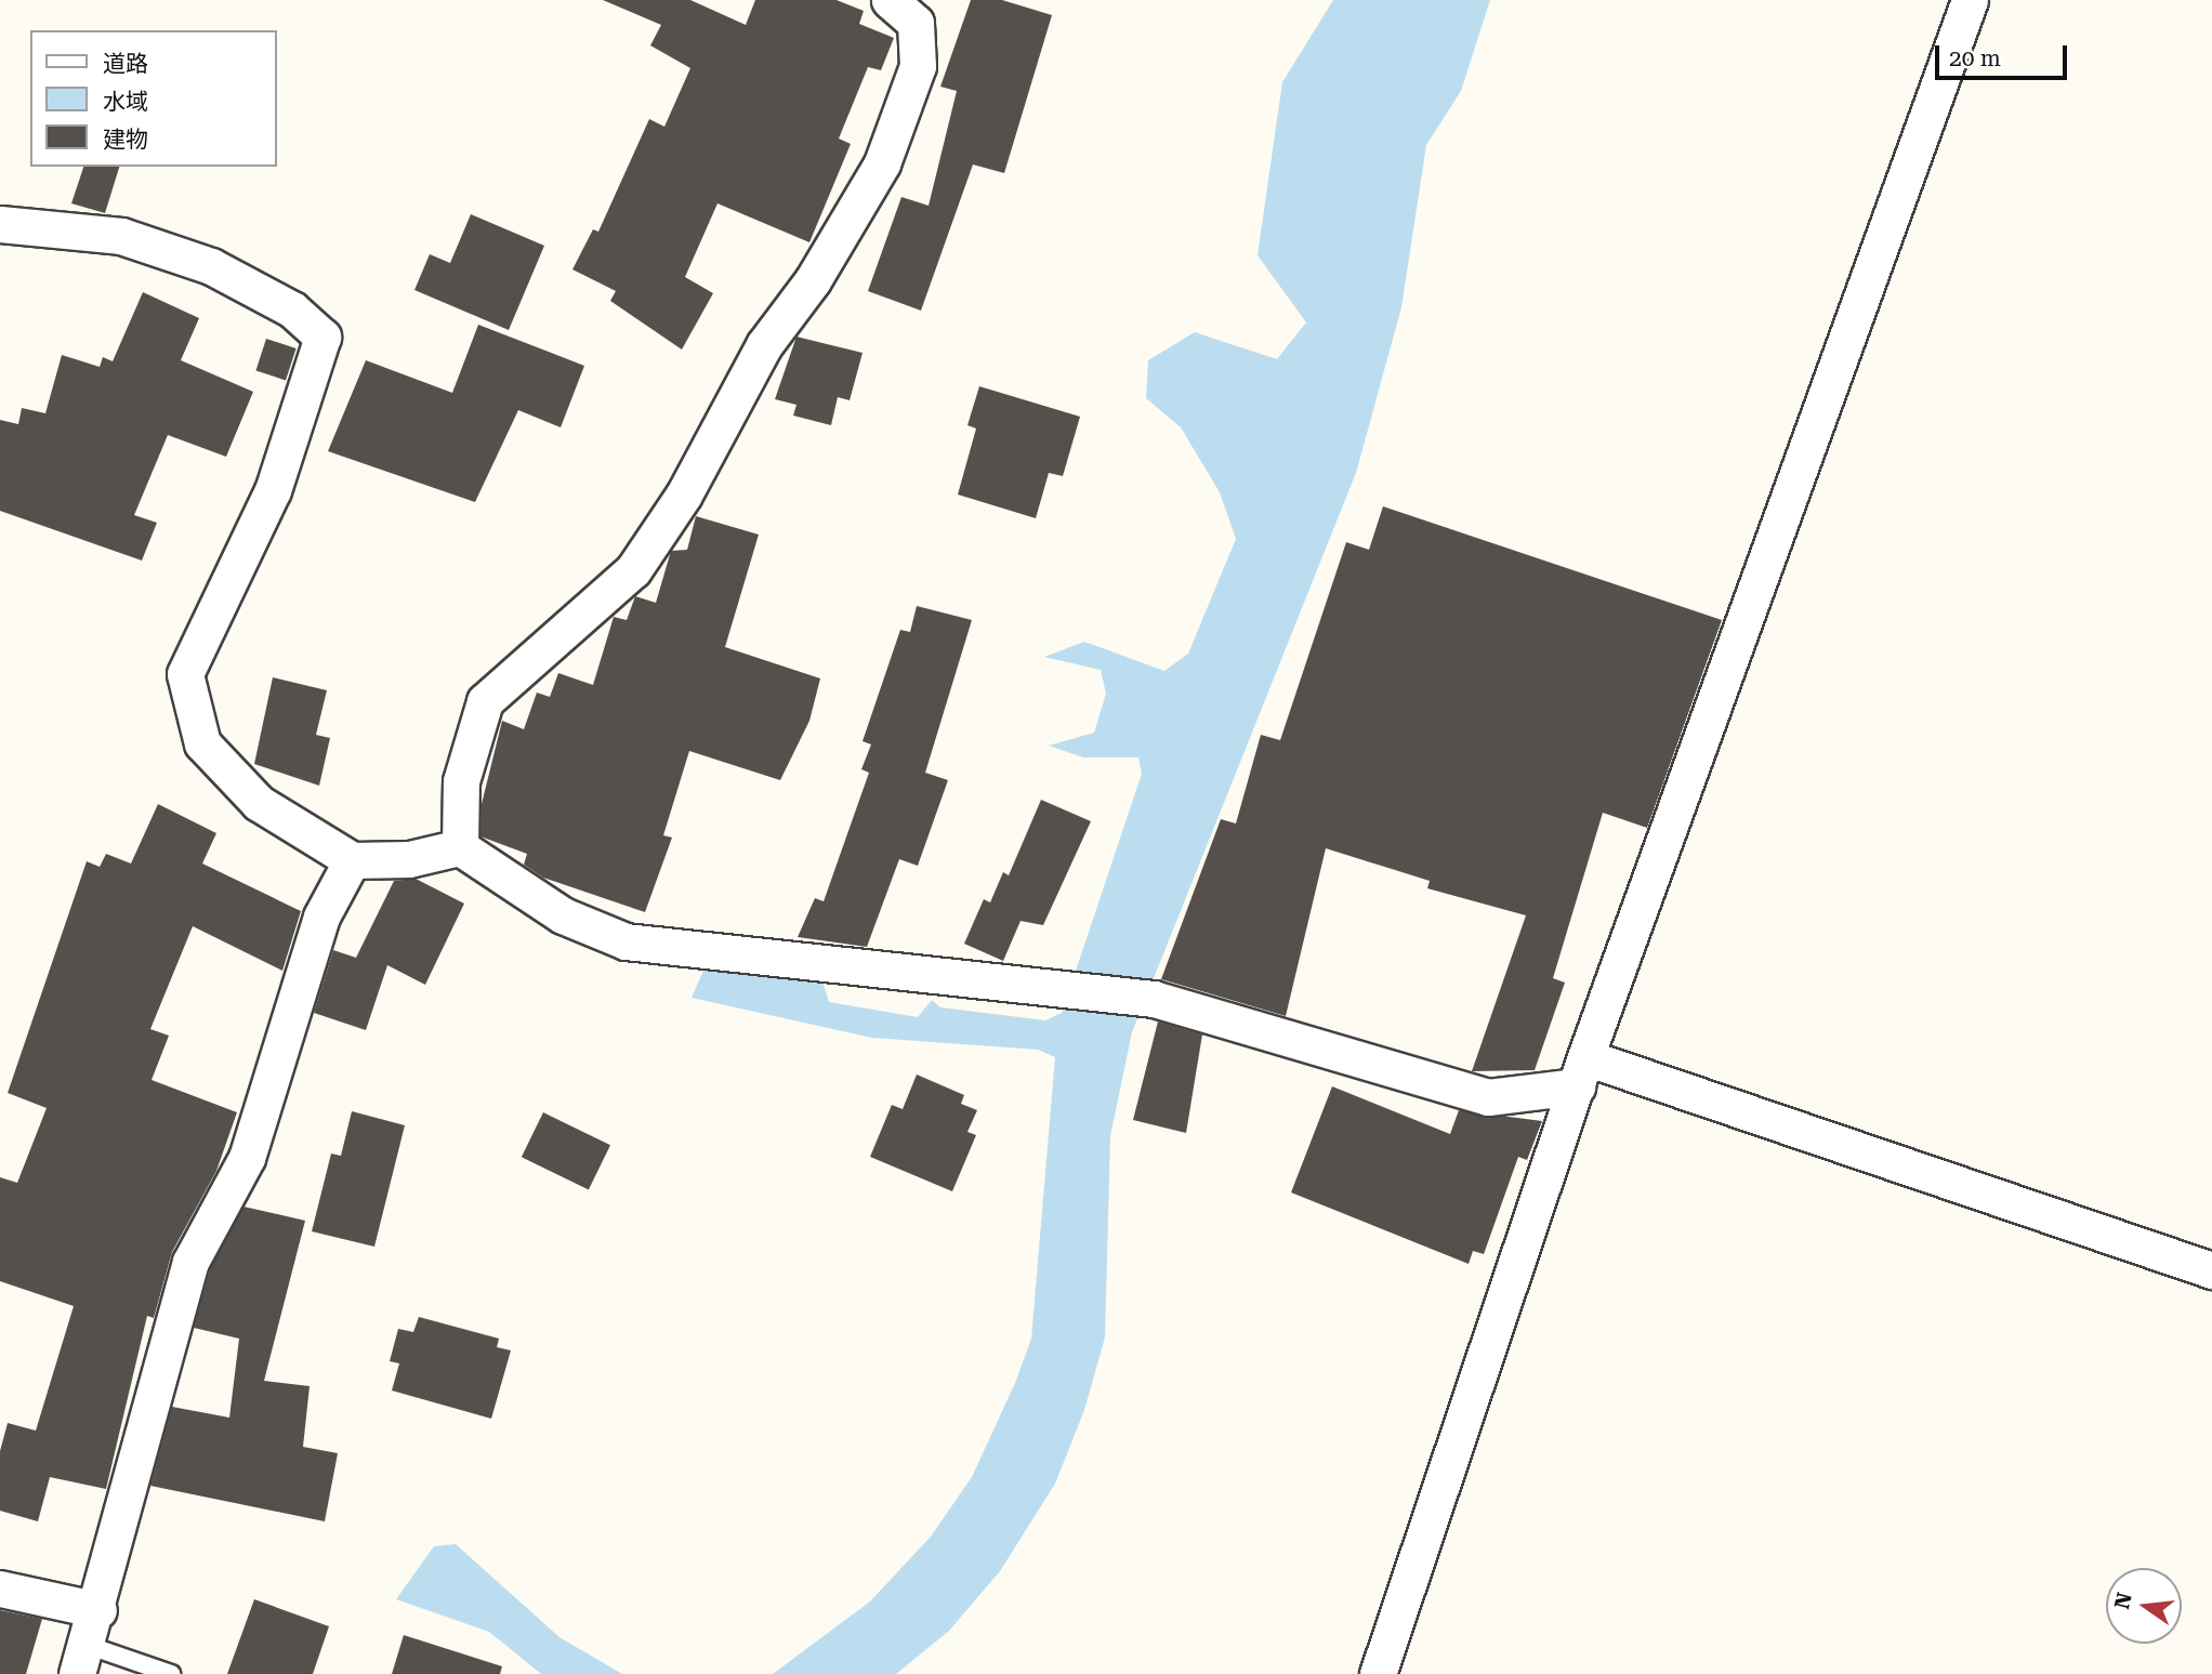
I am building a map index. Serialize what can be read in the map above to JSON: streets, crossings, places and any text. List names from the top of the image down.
{
  "legend": ["道路", "水域", "建物"],
  "scale_bar": "20 m",
  "north": "left"
}
